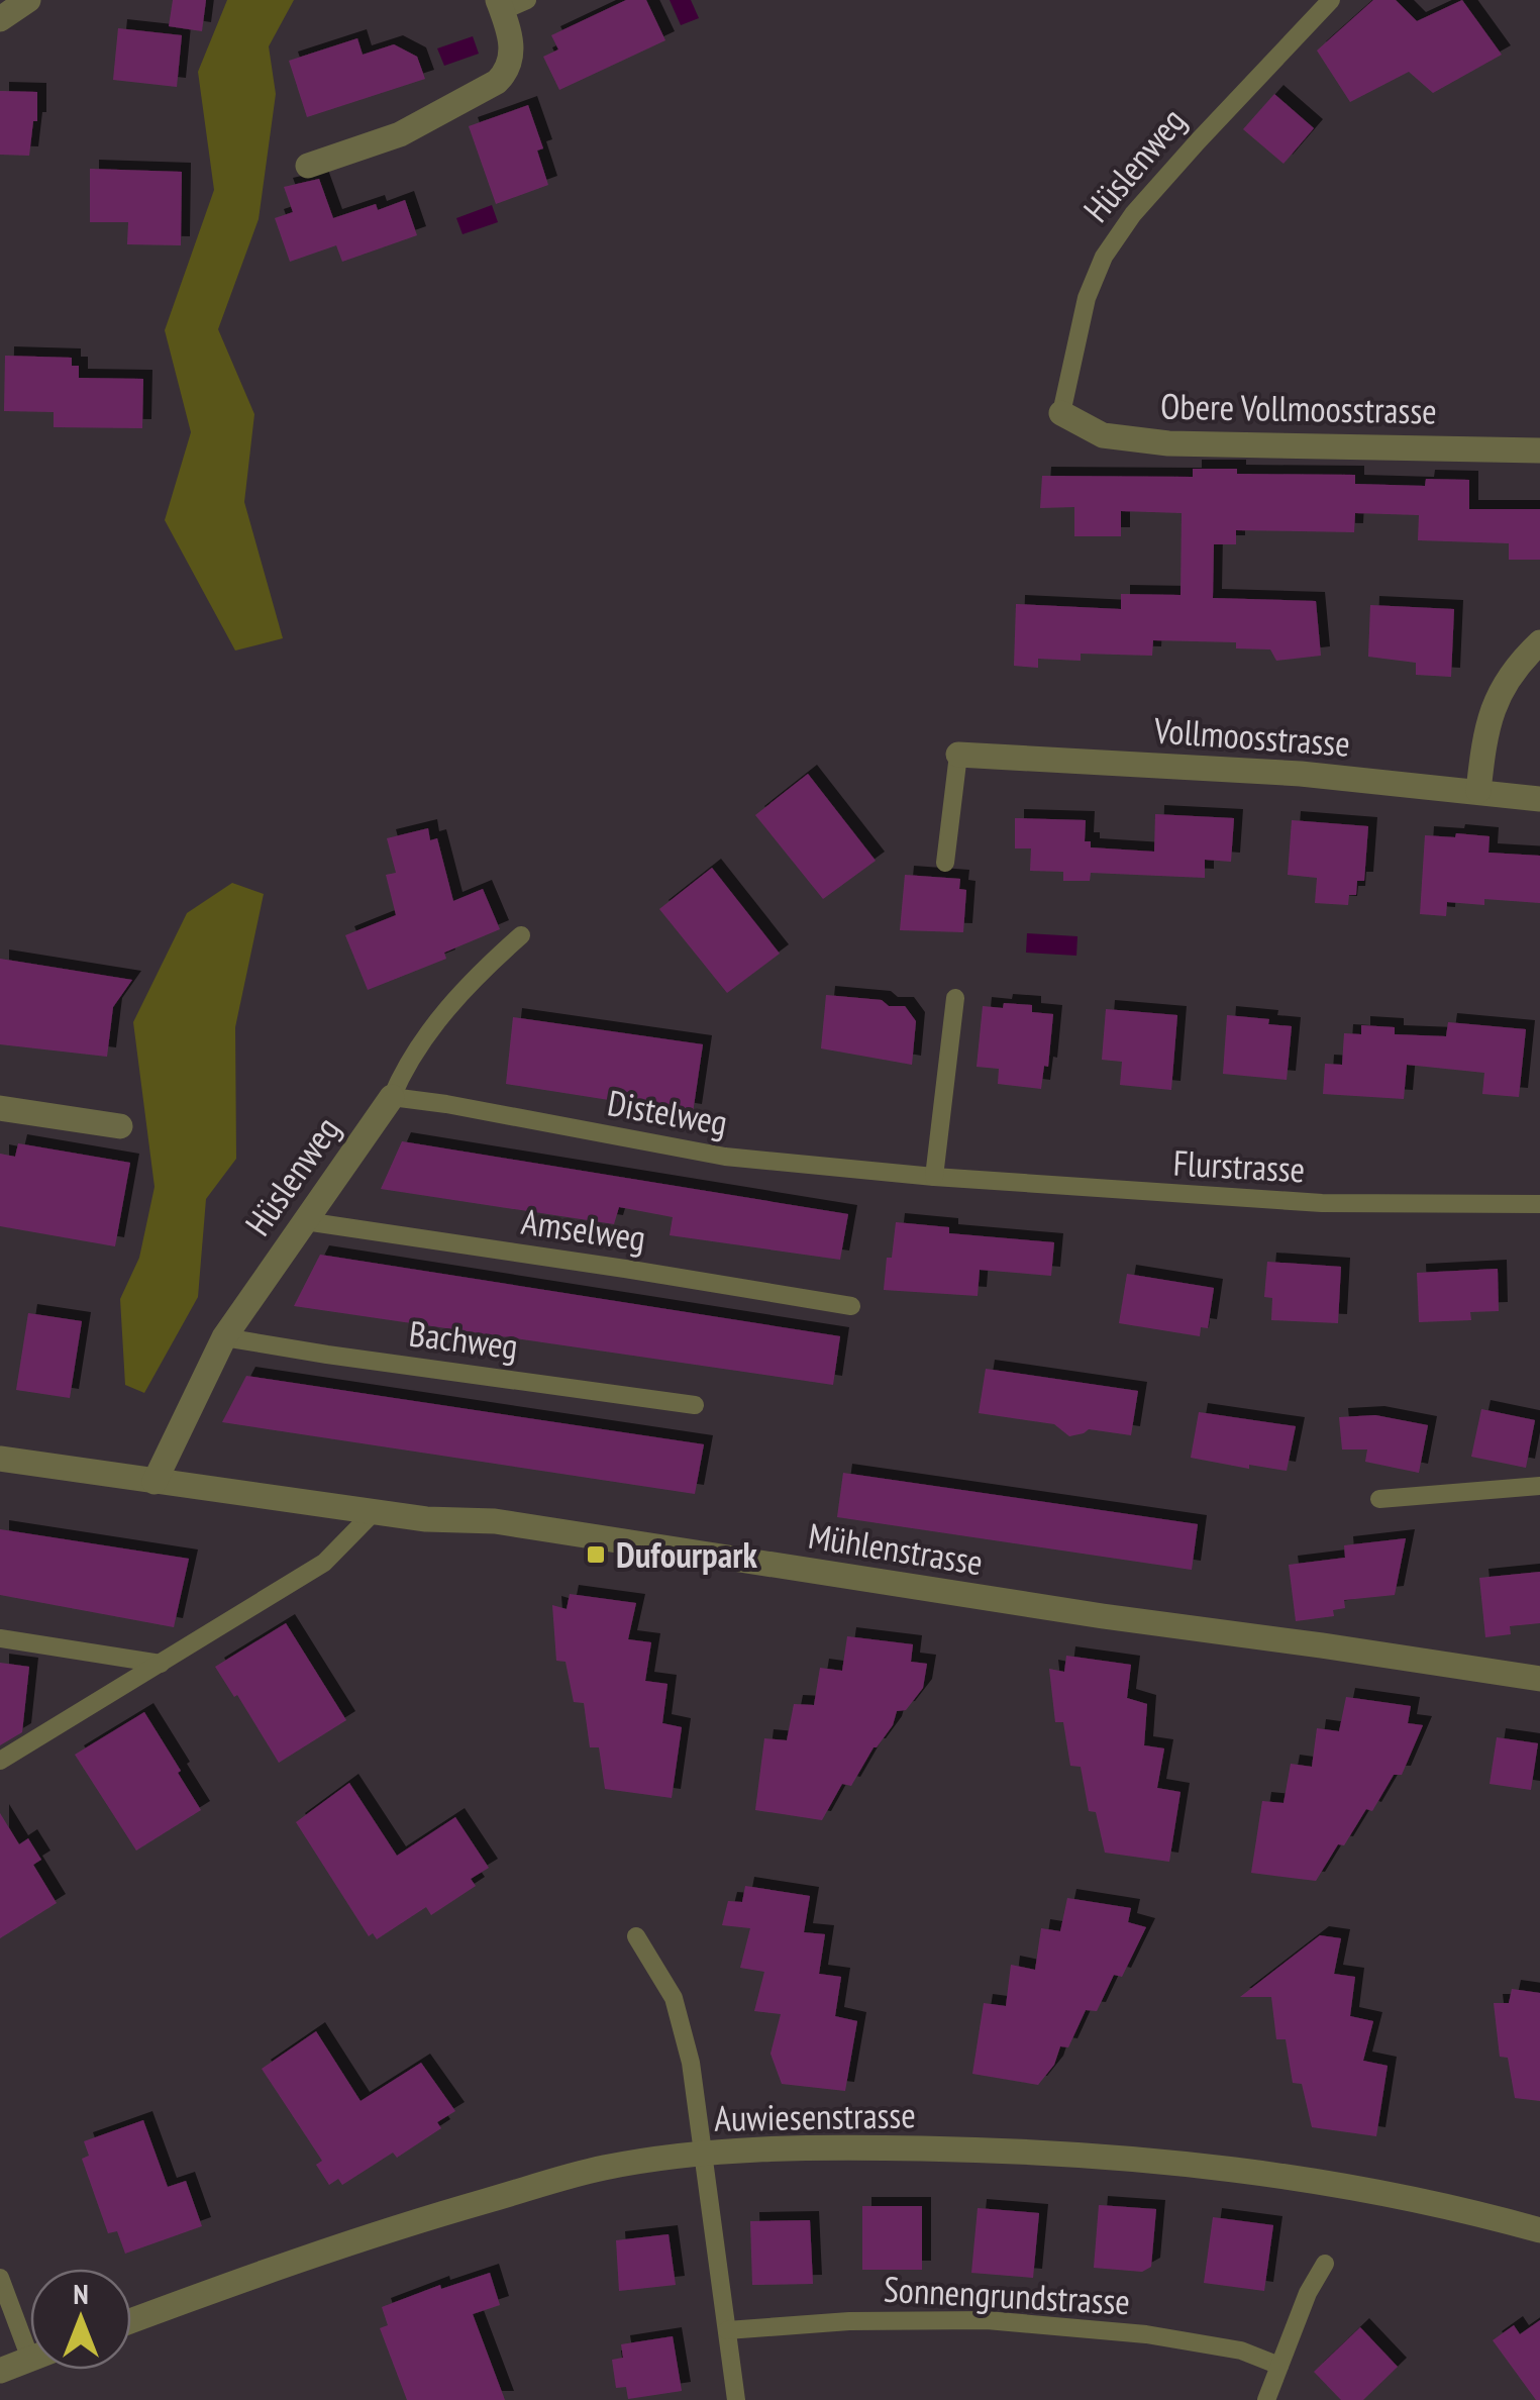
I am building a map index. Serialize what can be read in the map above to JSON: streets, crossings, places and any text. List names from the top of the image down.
{
  "streets": {
    "street": [
      "Hüslenweg",
      "Obere Vollmoosstrasse",
      "Vollmoosstrasse",
      "Mühlenstrasse",
      "Auwiesenstrasse"
    ],
    "lane": [
      "Distelweg",
      "Flurstrasse",
      "Amselweg",
      "Bachweg",
      "Sonnengrundstrasse"
    ]
  },
  "crossings": [
    ["Hüslenweg", "Obere Vollmoosstrasse"],
    ["Hüslenweg", "Distelweg"],
    ["Hüslenweg", "Amselweg"],
    ["Hüslenweg", "Bachweg"],
    ["Hüslenweg", "Mühlenstrasse"],
    ["Distelweg", "Flurstrasse"]
  ],
  "places": {
    "transit": ["Dufourpark"]
  },
  "north": "top"
}
